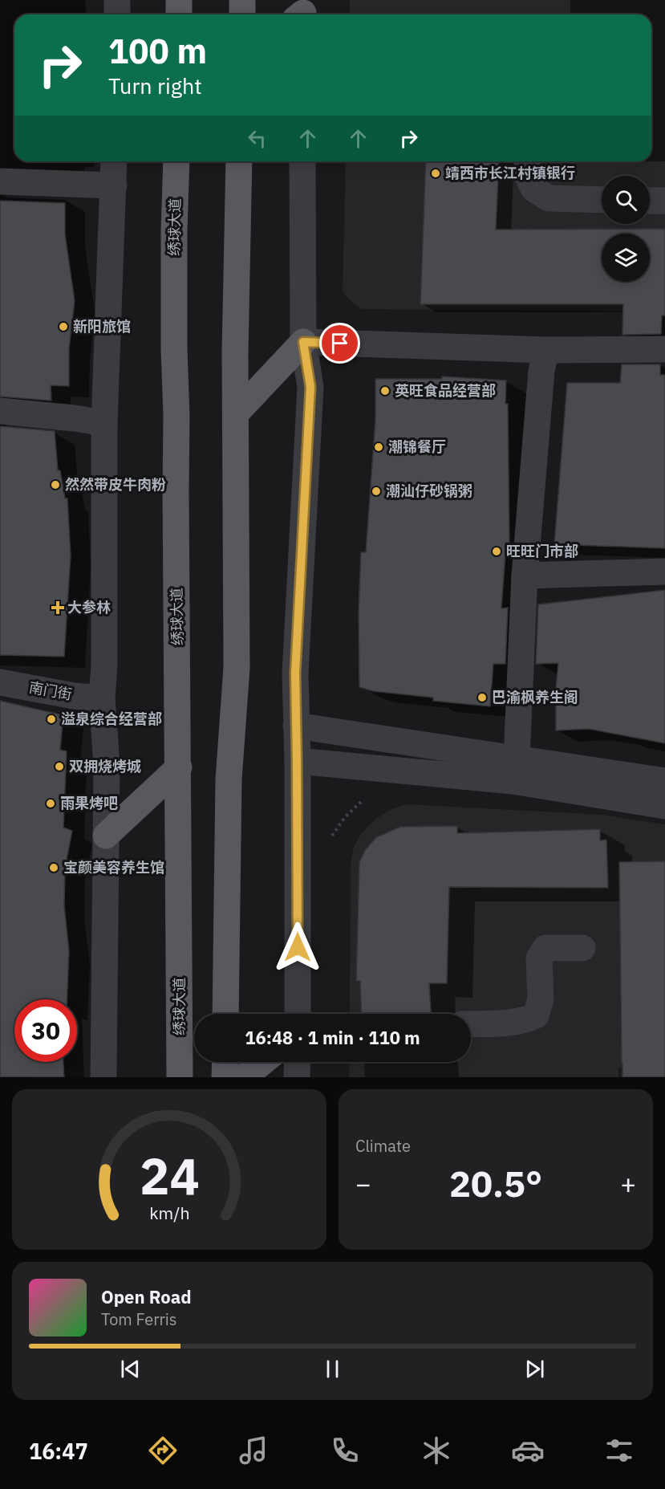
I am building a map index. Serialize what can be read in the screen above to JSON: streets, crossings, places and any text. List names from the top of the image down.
{
  "streets": {
    "main road": ["绣球大道"],
    "street": ["南门街"]
  },
  "places": {
    "other": [
      "靖西市长江村镇银行",
      "新阳旅馆",
      "英旺食品经营部",
      "潮锦餐厅",
      "然然带皮牛肉粉",
      "潮汕仔砂锅粥",
      "旺旺门市部",
      "巴渝枫养生阁",
      "溢泉综合经营部",
      "双拥烧烤城",
      "雨果烤吧",
      "宝颜美容养生馆"
    ],
    "health": ["大参林"]
  },
  "page": {
    "turn": ["100 m", "Turn right"],
    "limit": "30",
    "trip": "16:48 · 1 min · 110 m",
    "tile": "Climate",
    "heat": ["−", "20.5°", "+"],
    "song": ["Open Road", "Tom Ferris"],
    "tabs": "16:47",
    "gauge": ["24", "km/h"]
  }
}
